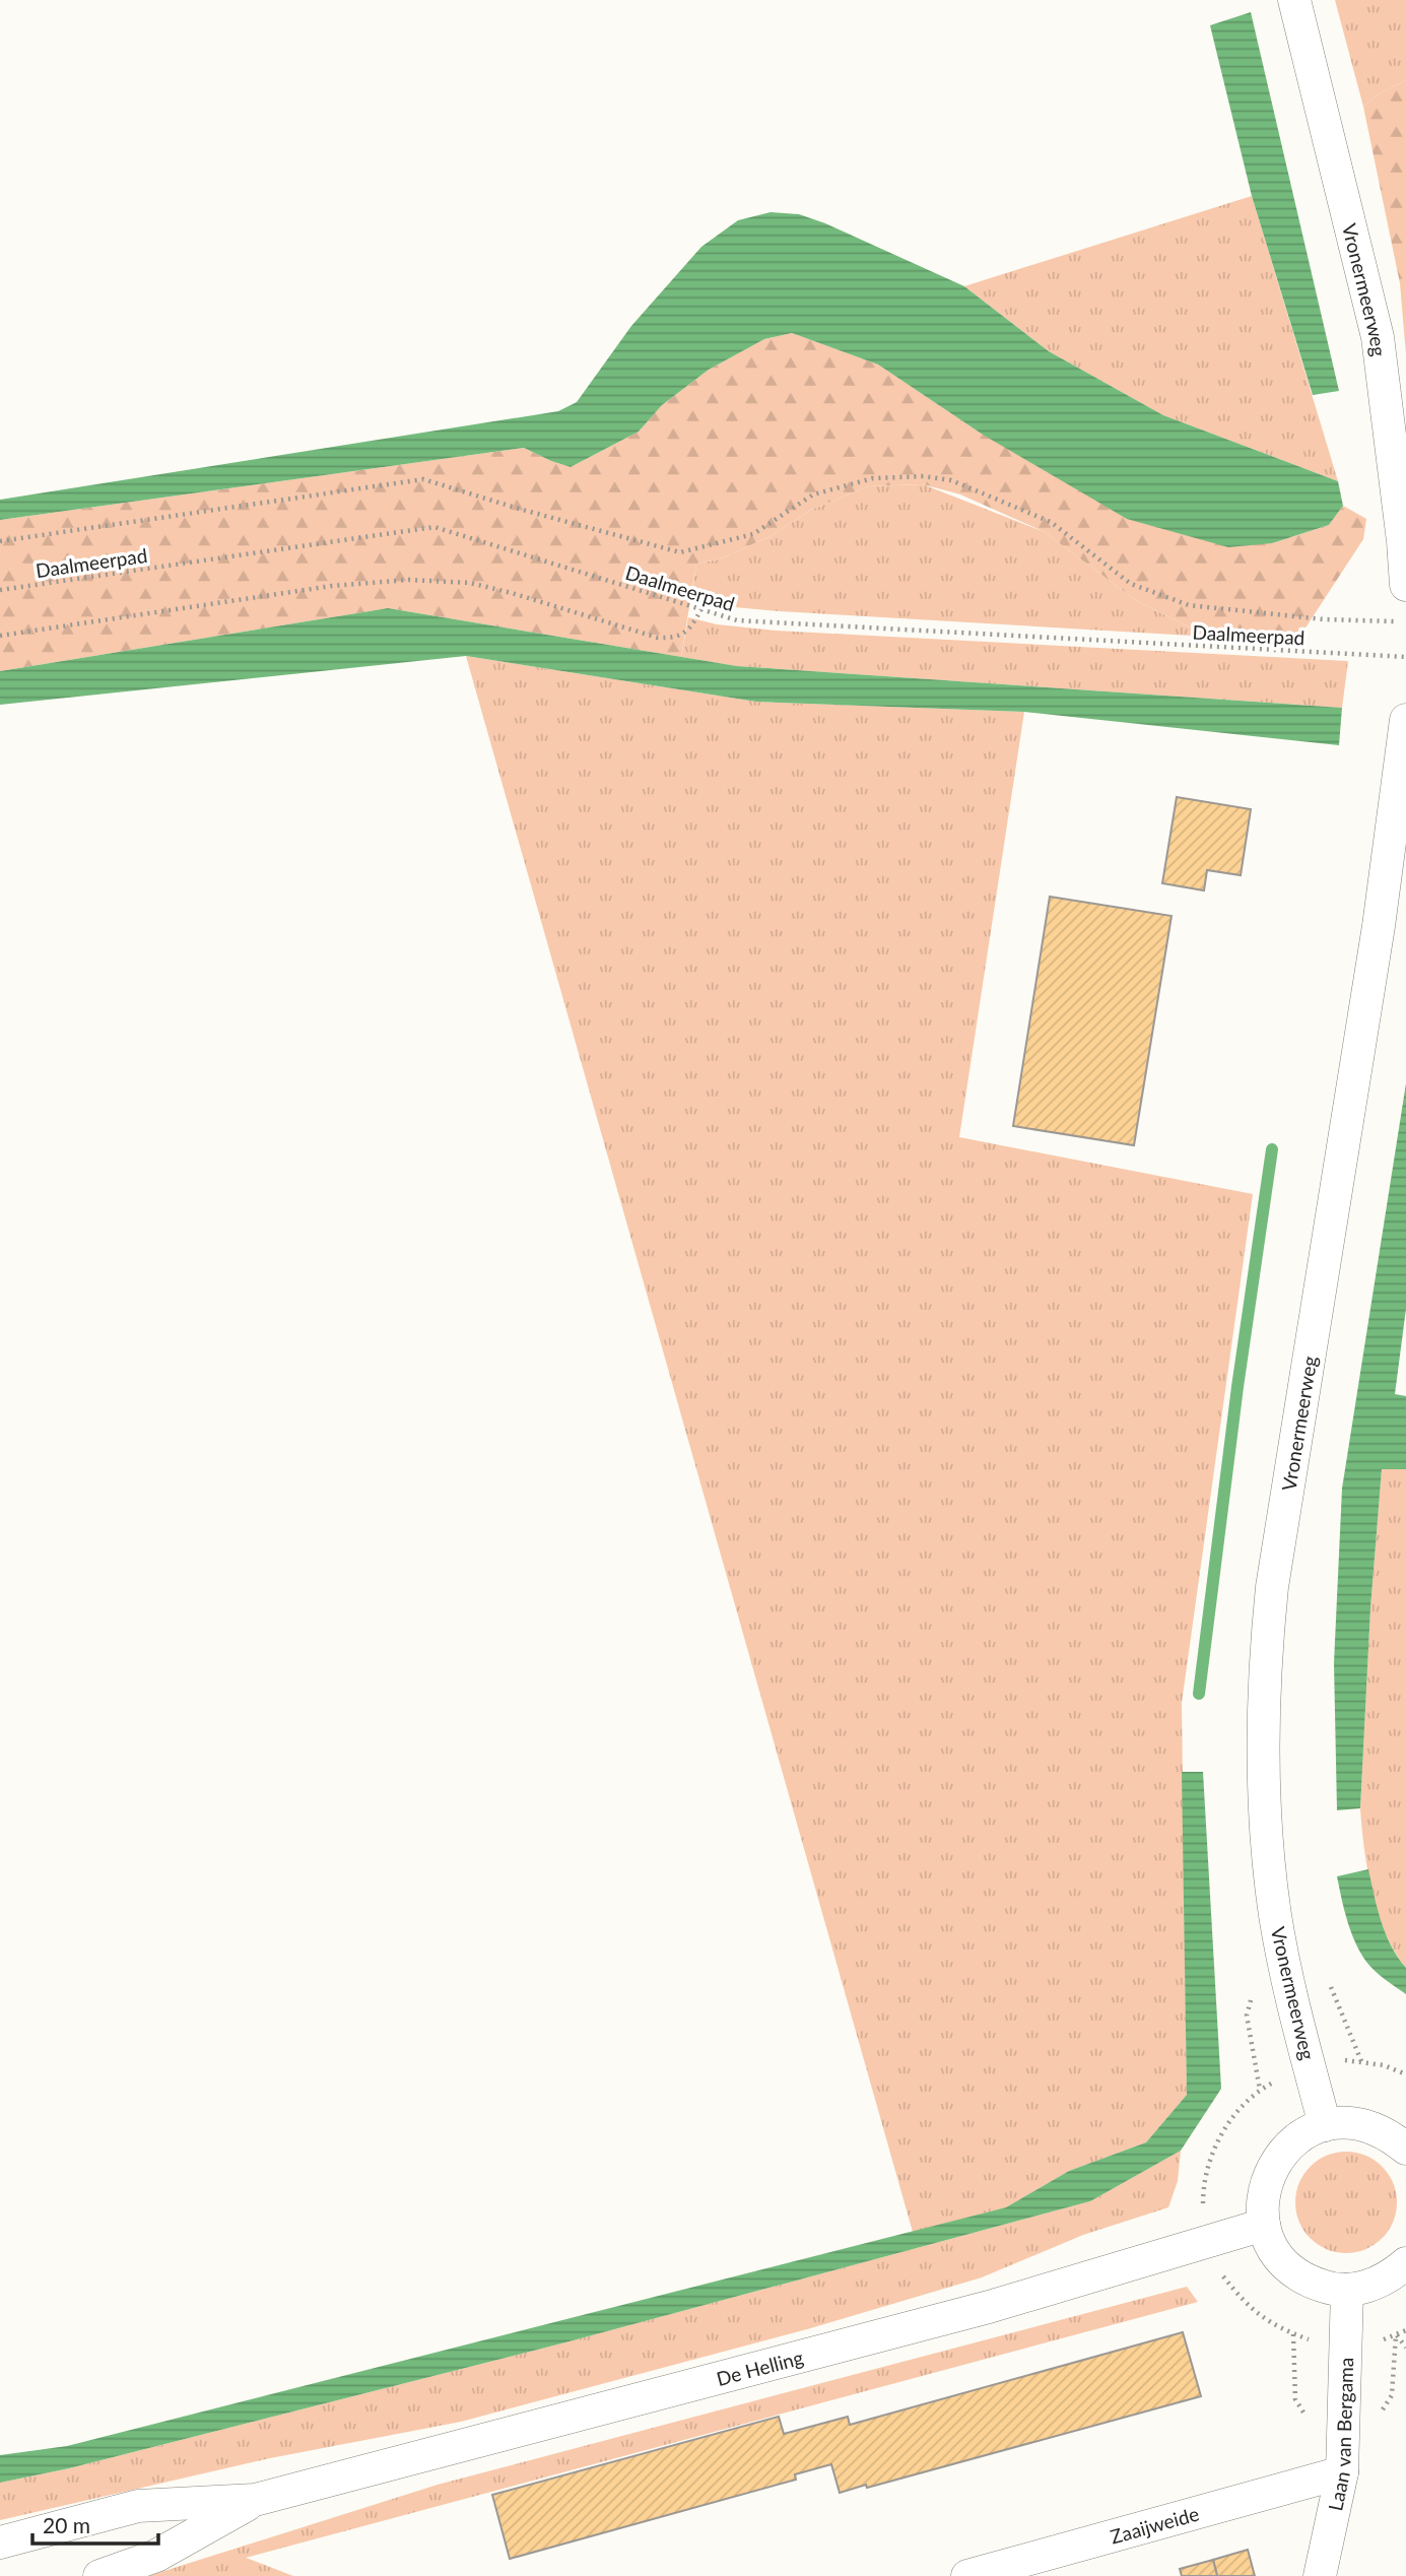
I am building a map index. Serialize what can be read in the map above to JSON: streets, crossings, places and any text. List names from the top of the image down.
{
  "streets": {
    "street": [
      "Vronermeerweg",
      "De Helling",
      "Laan van Bergama",
      "Zaaijweide"
    ],
    "path": ["Daalmeerpad"]
  },
  "crossings": [
    ["Laan van Bergama", "Zaaijweide"]
  ],
  "scale_bar": "20 m"
}
